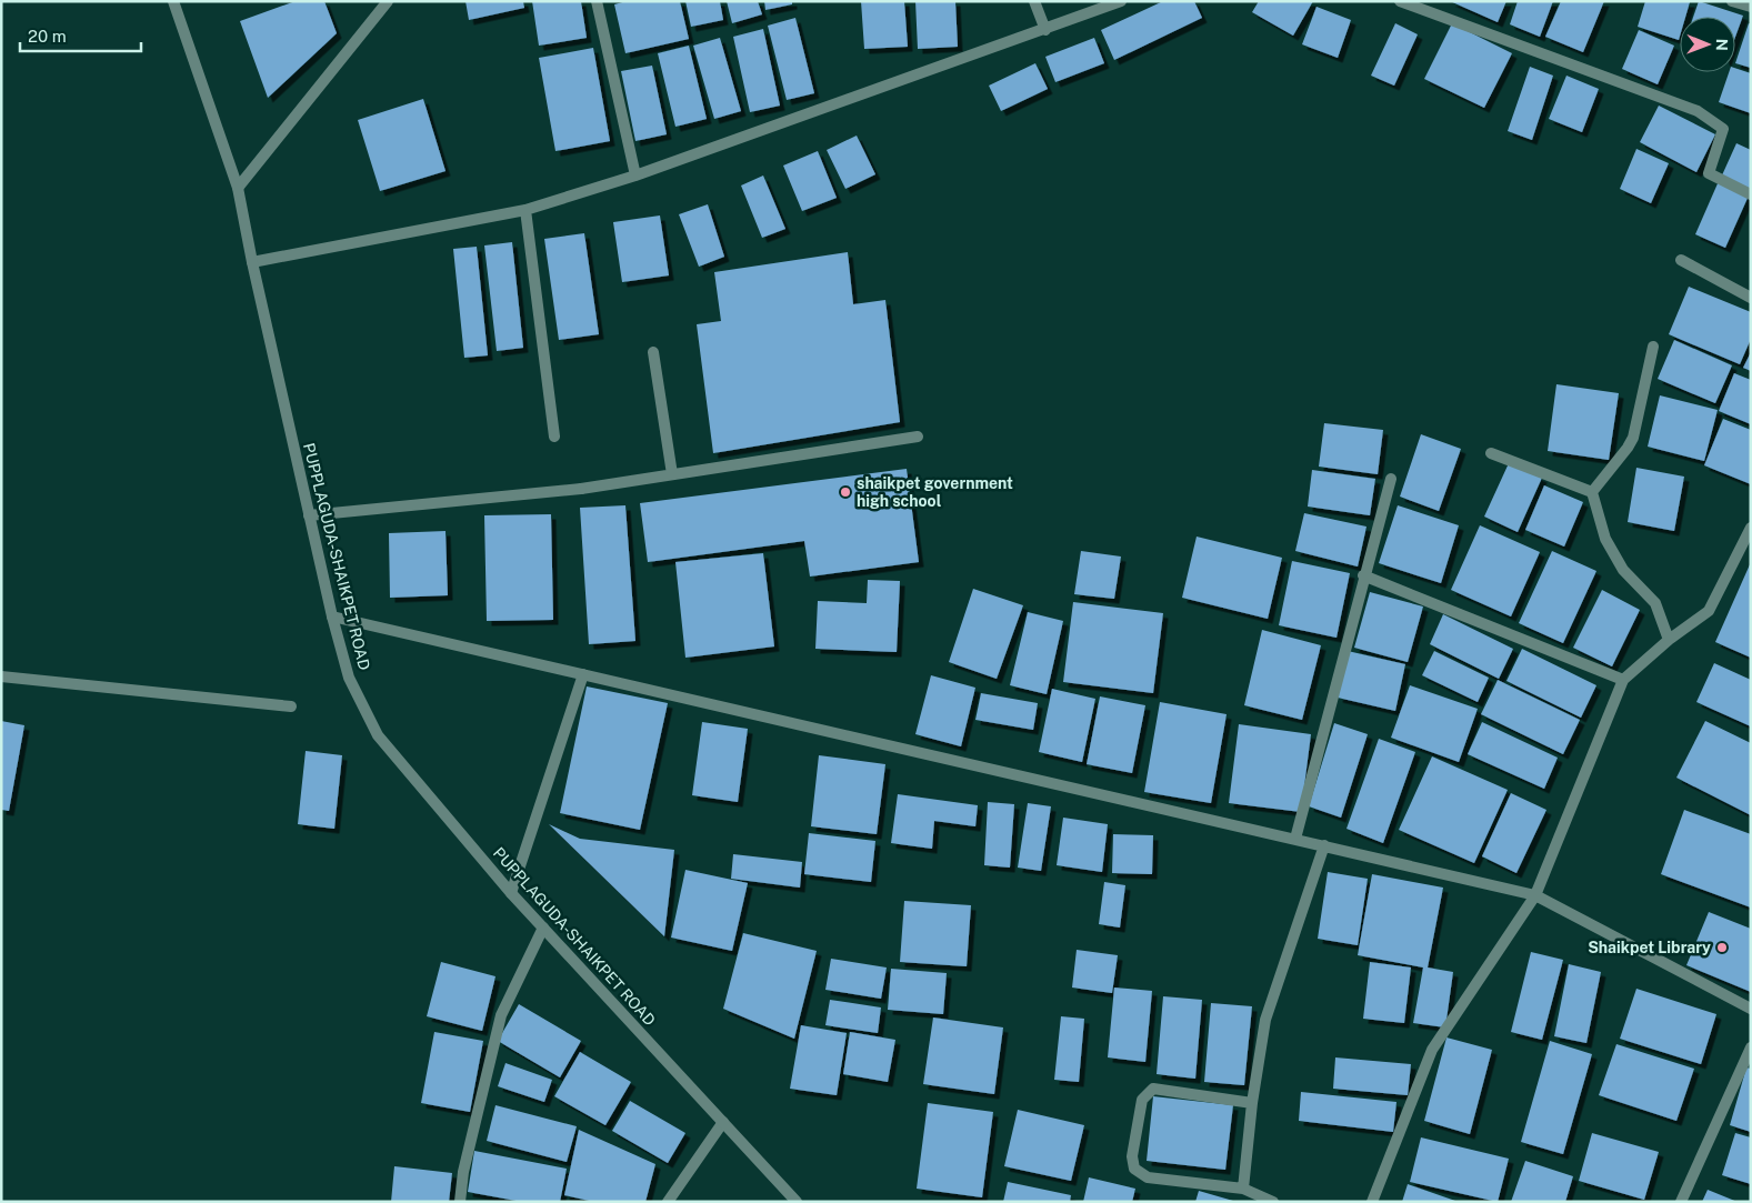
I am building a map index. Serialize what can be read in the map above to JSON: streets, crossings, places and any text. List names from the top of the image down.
{
  "streets": {
    "street": ["PUPPLAGUDA-SHAIKPET ROAD"]
  },
  "places": ["shaikpet government high school", "Shaikpet Library"],
  "scale_bar": "20 m",
  "north": "right"
}
